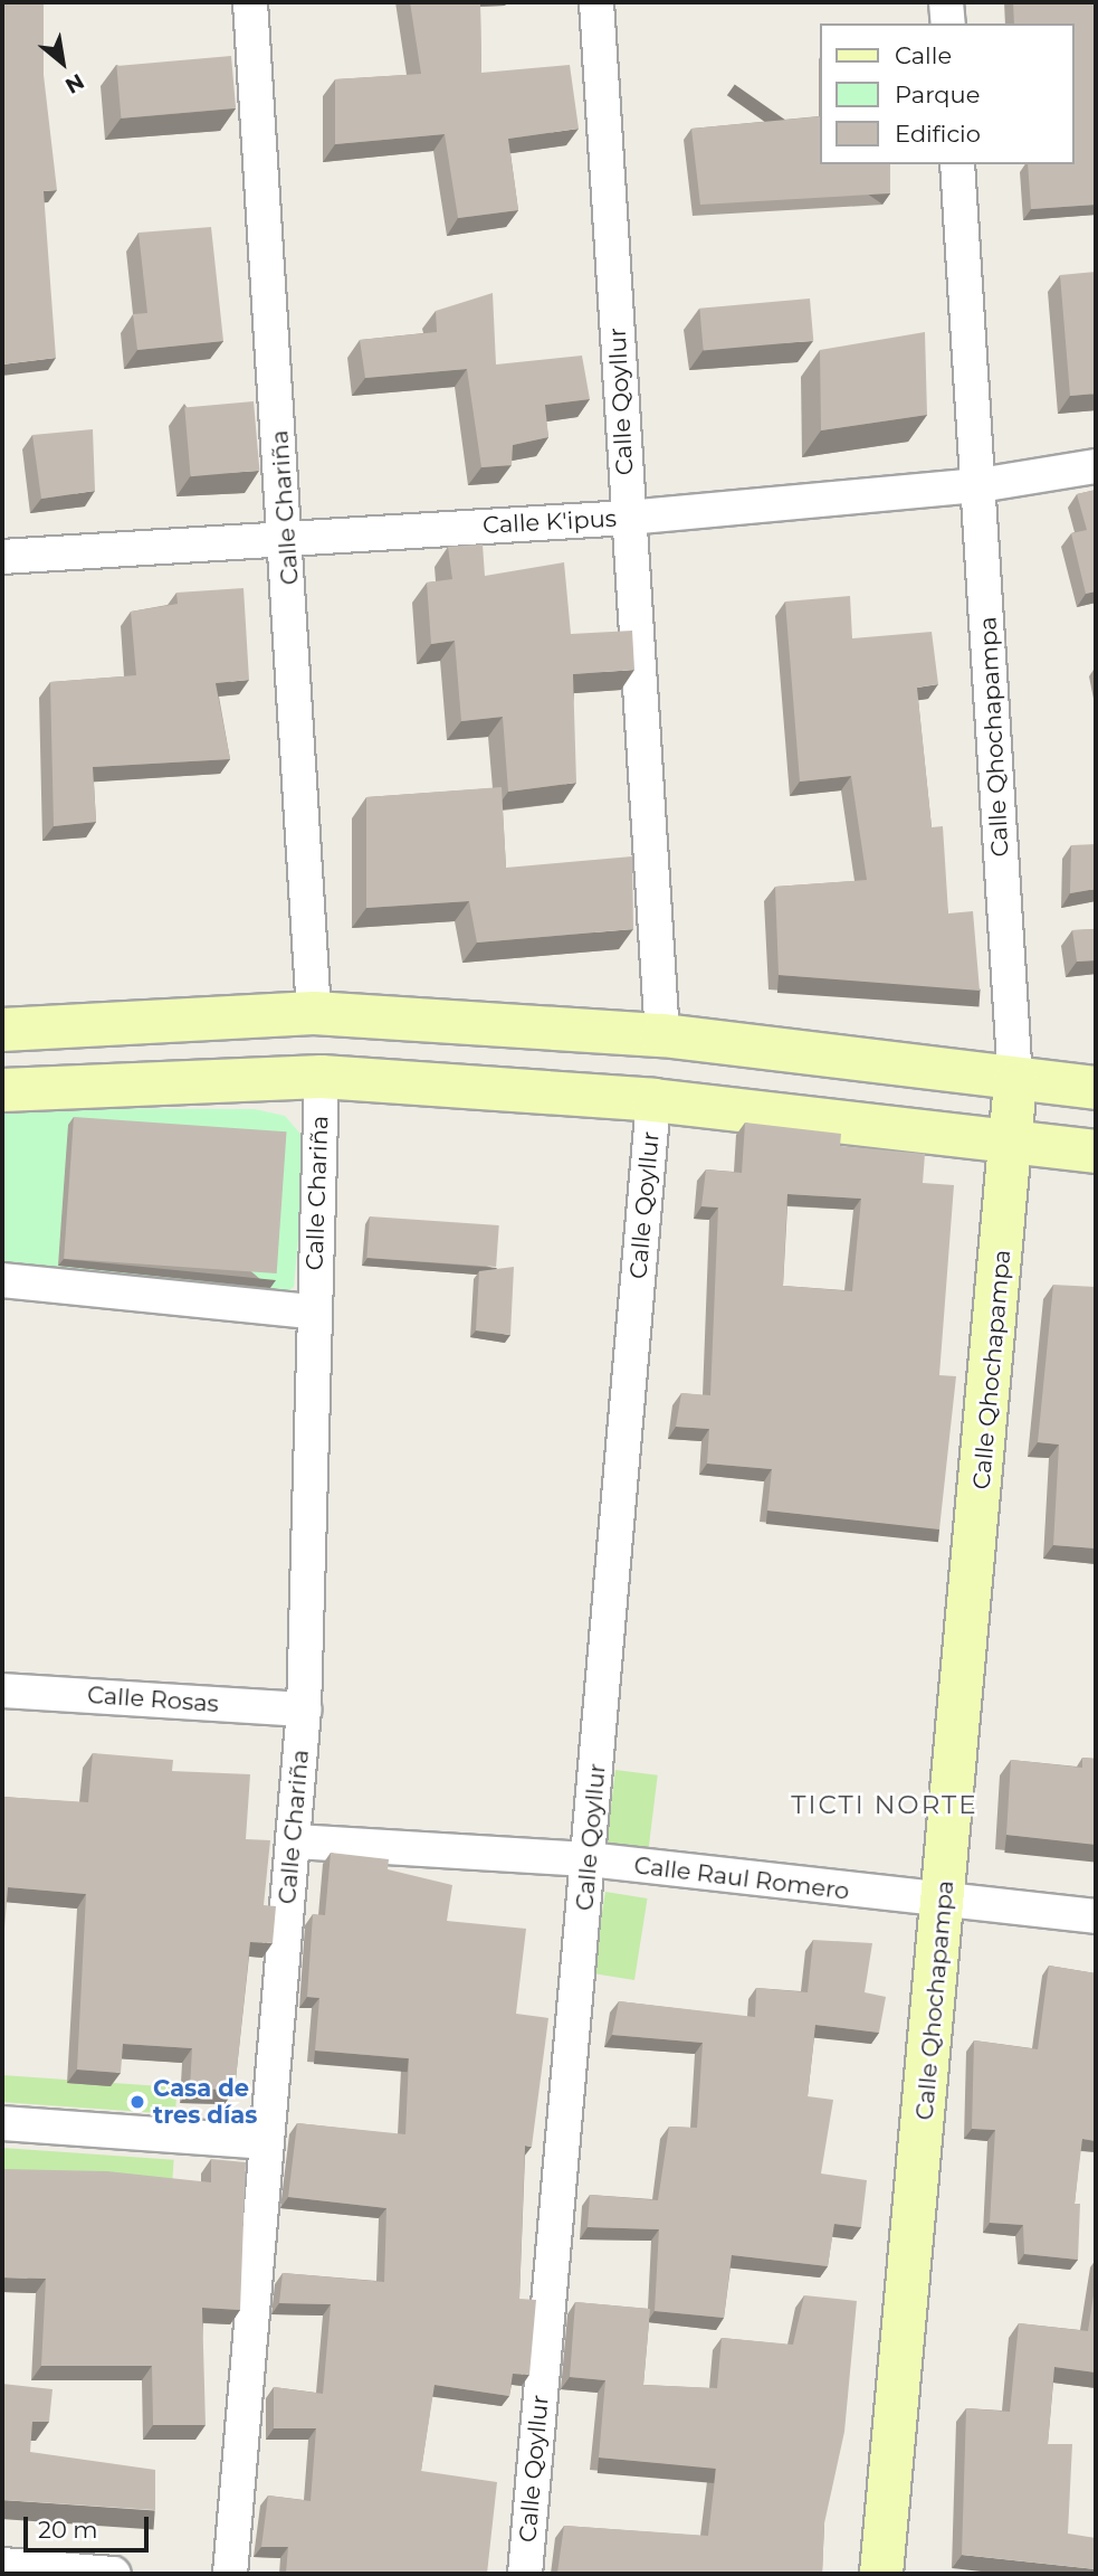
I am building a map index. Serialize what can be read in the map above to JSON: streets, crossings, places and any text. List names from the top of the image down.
{
  "streets": {
    "main road": ["Calle Qhochapampa"],
    "street": [
      "Calle Qoyllur",
      "Calle Chariña",
      "Calle K'ipus",
      "Calle Rosas",
      "Calle Raul Romero"
    ]
  },
  "crossings": [
    ["Calle Qoyllur", "Calle K'ipus"],
    ["Calle Qoyllur", "Calle Raul Romero"],
    ["Calle Chariña", "Calle K'ipus"],
    ["Calle Chariña", "Calle Rosas"],
    ["Calle Chariña", "Calle Raul Romero"],
    ["Calle K'ipus", "Calle Qhochapampa"],
    ["Calle Qhochapampa", "Calle Raul Romero"]
  ],
  "districts": ["TICTI NORTE"],
  "places": ["Casa de tres días"],
  "legend": ["Calle", "Parque", "Edificio"],
  "scale_bar": "20 m",
  "north": "bottom right"
}
